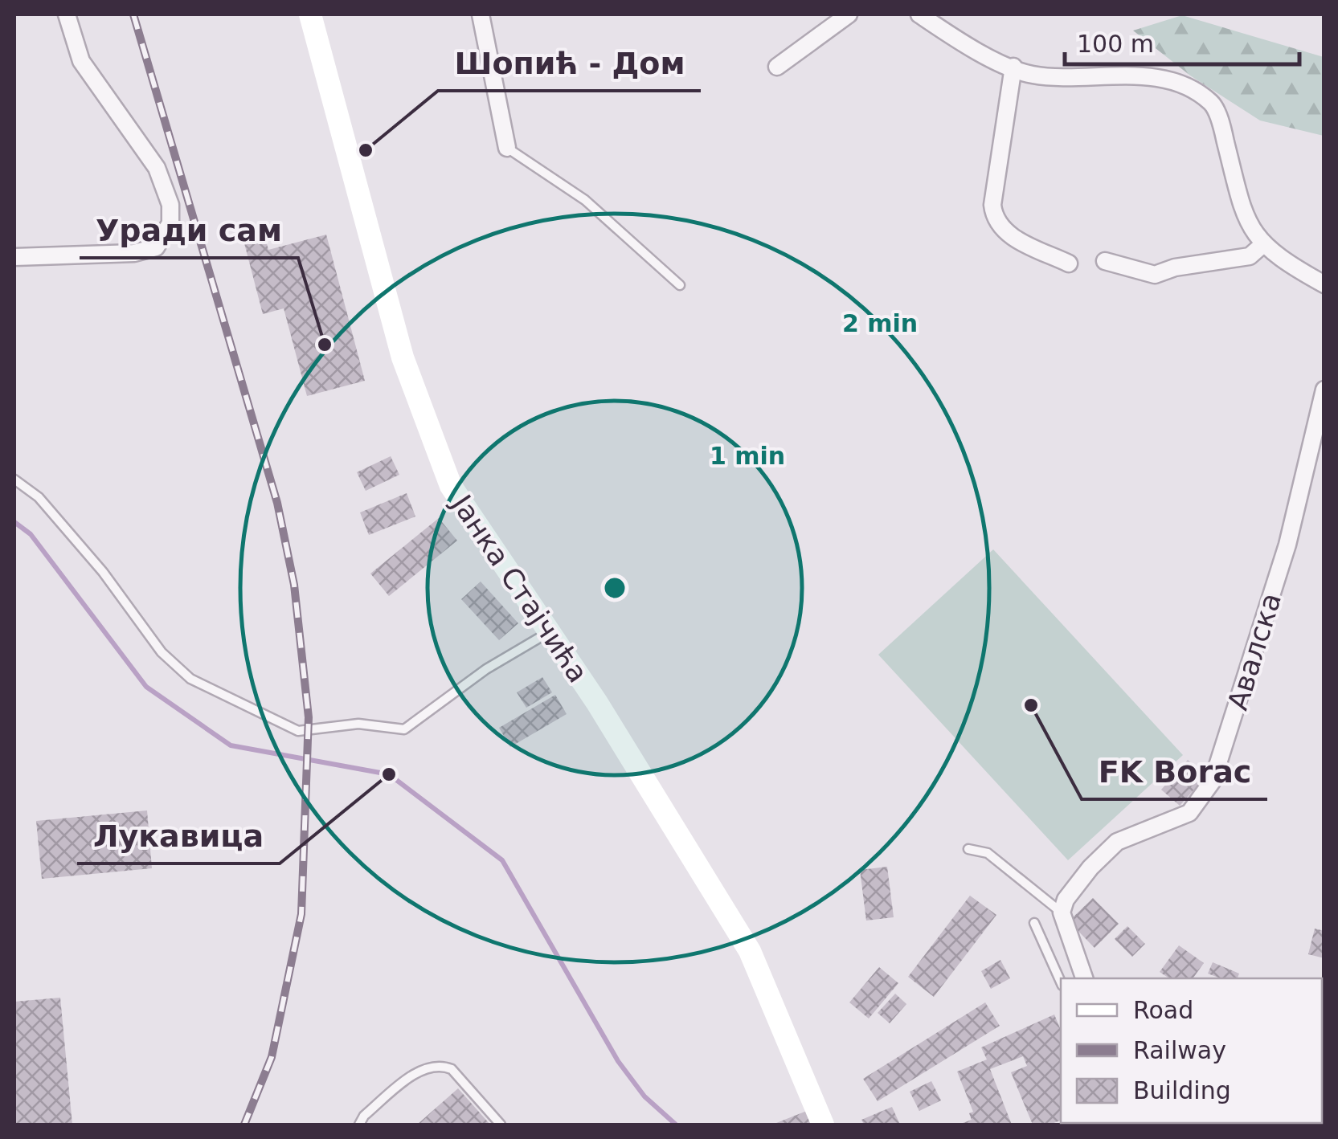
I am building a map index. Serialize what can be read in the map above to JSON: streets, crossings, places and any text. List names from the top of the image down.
{
  "streets": {
    "street": ["Јанка Стајчића", "Авалска"]
  },
  "places": [
    "Шопић - Дом",
    "Уради сам",
    "FK Borac",
    "Лукавица"
  ],
  "legend": ["Road", "Railway", "Building"],
  "scale_bar": "100 m",
  "rings": ["2 min", "1 min"]
}
